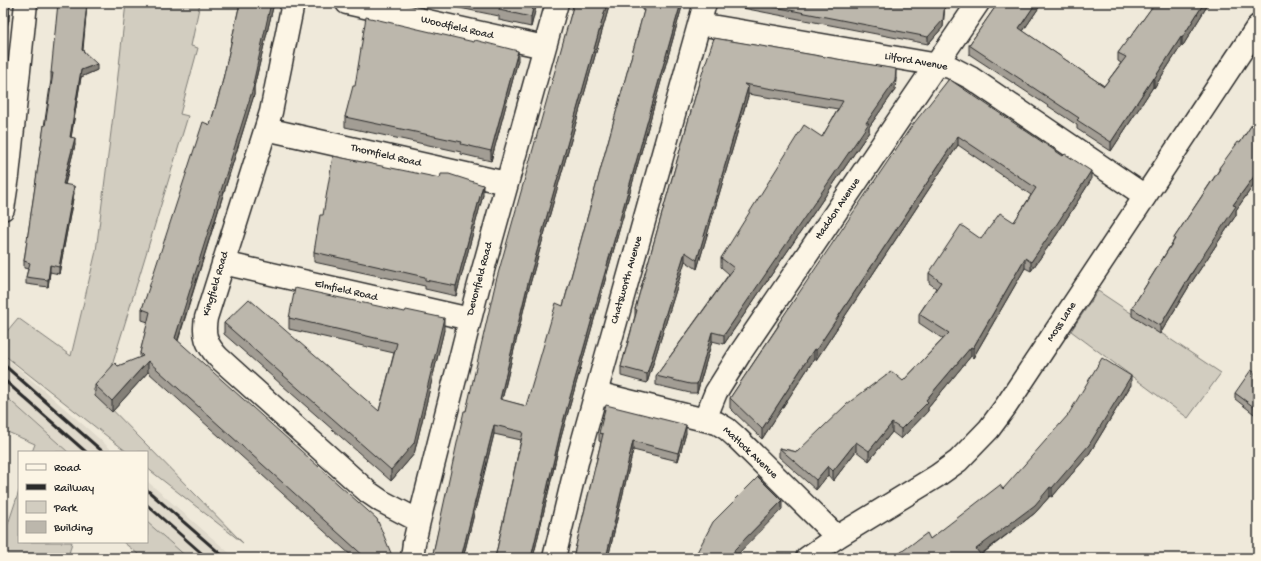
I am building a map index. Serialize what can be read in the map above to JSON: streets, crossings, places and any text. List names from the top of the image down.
{
  "streets": {
    "street": [
      "Woodfield Road",
      "Lilford Avenue",
      "Thornfield Road",
      "Haddon Avenue",
      "Devonfield Road",
      "Chatsworth Avenue",
      "Kingfield Road",
      "Elmfield Road",
      "Moss Lane",
      "Matlock Avenue"
    ]
  },
  "crossings": [
    ["Woodfield Road", "Devonfield Road"],
    ["Lilford Avenue", "Haddon Avenue"],
    ["Lilford Avenue", "Chatsworth Avenue"],
    ["Lilford Avenue", "Moss Lane"],
    ["Thornfield Road", "Devonfield Road"],
    ["Thornfield Road", "Kingfield Road"],
    ["Haddon Avenue", "Matlock Avenue"],
    ["Devonfield Road", "Kingfield Road"],
    ["Devonfield Road", "Elmfield Road"],
    ["Chatsworth Avenue", "Matlock Avenue"],
    ["Kingfield Road", "Elmfield Road"],
    ["Moss Lane", "Matlock Avenue"]
  ],
  "legend": [
    "Road",
    "Railway",
    "Park",
    "Building"
  ]
}
